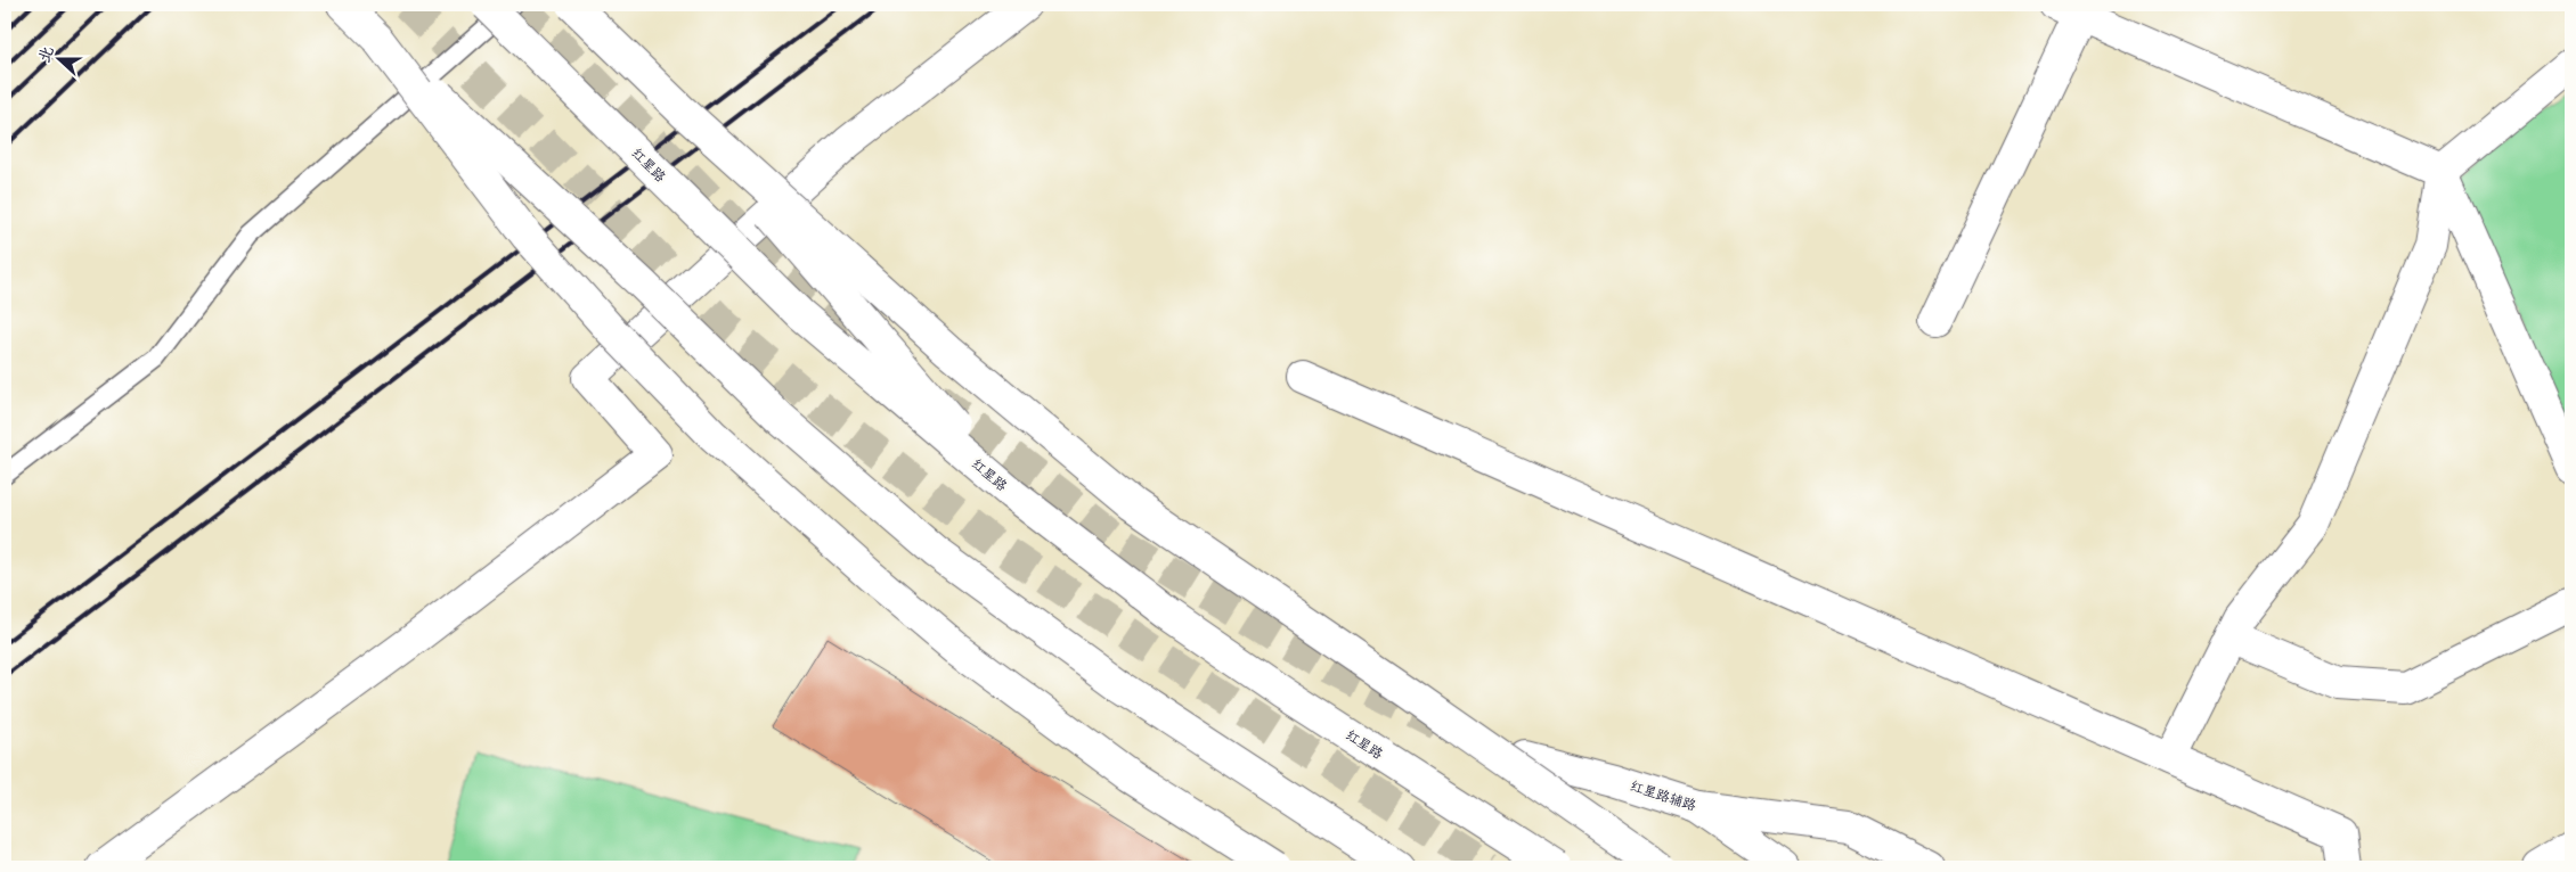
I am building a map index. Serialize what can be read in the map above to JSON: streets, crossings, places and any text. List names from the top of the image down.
{
  "streets": {
    "main road": ["红星路", "红星路辅路"]
  },
  "north": "left"
}
